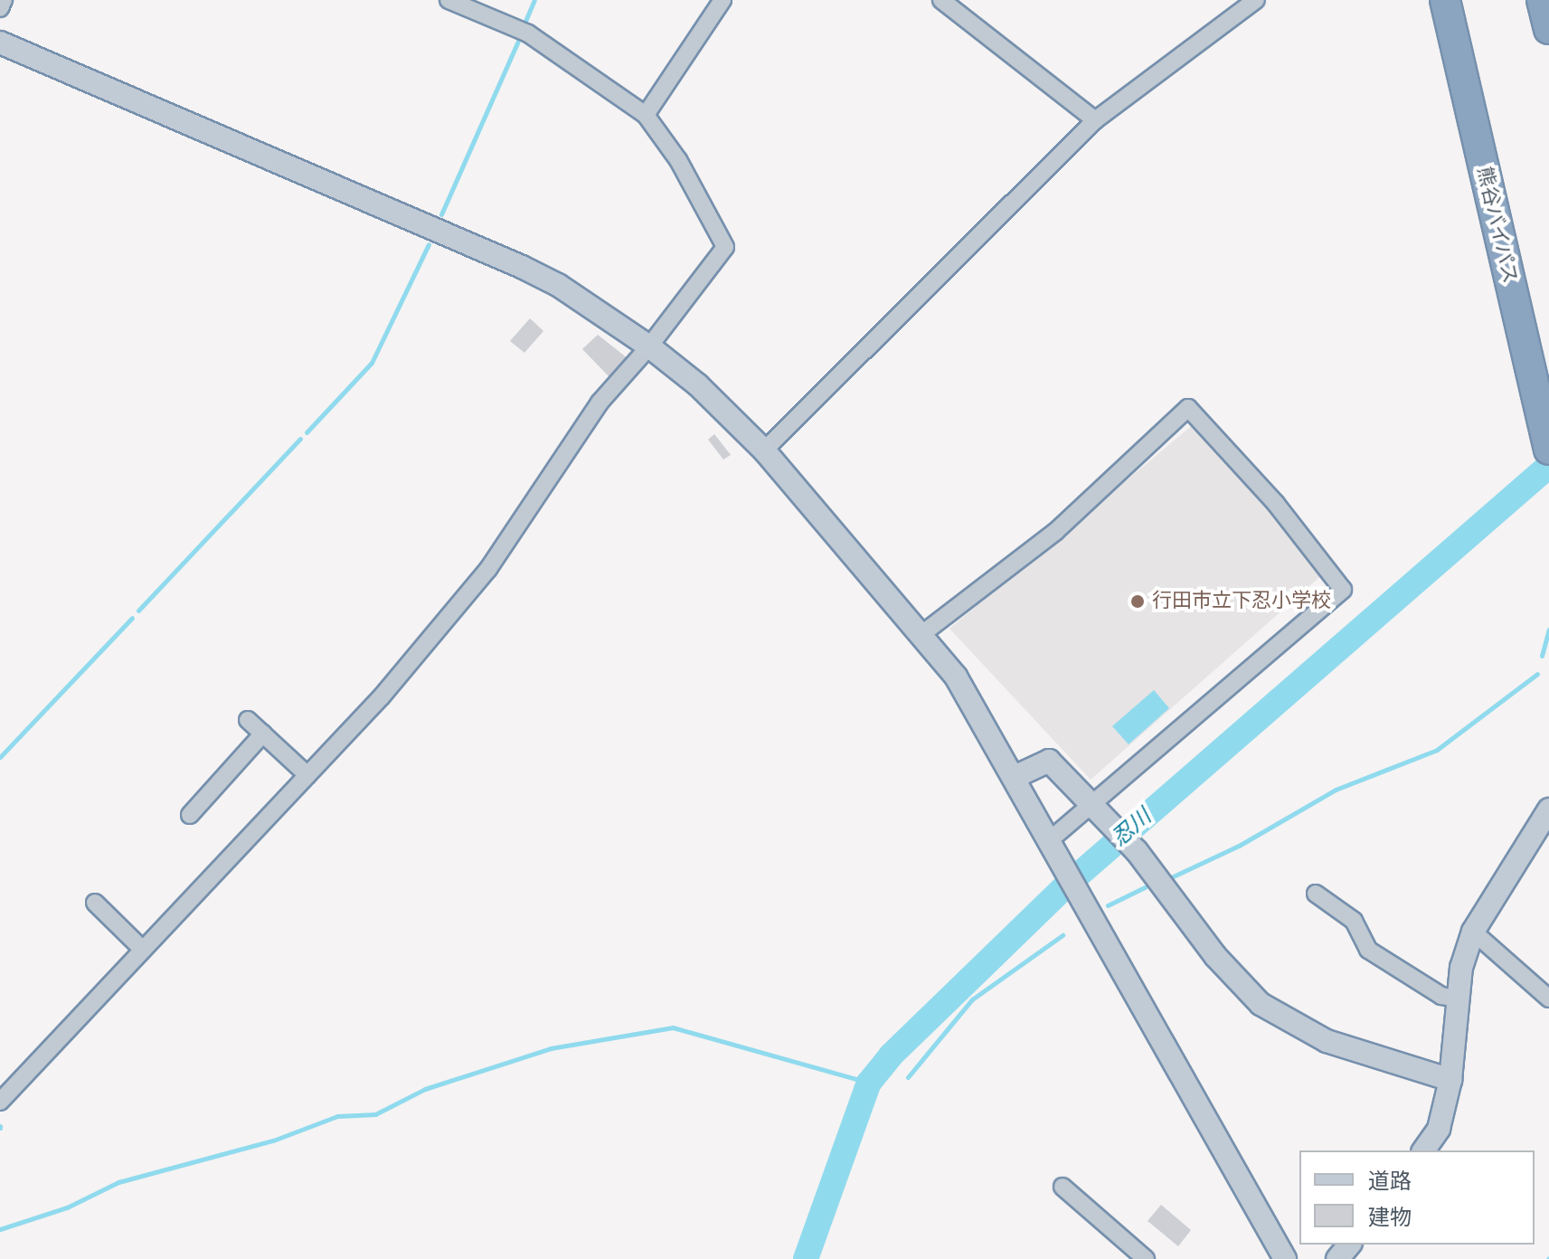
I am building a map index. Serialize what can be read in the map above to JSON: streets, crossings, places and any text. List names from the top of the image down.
{
  "streets": {
    "highway": ["熊谷バイパス"]
  },
  "water": ["忍川"],
  "places": ["行田市立下忍小学校"],
  "legend": ["道路", "建物"]
}
